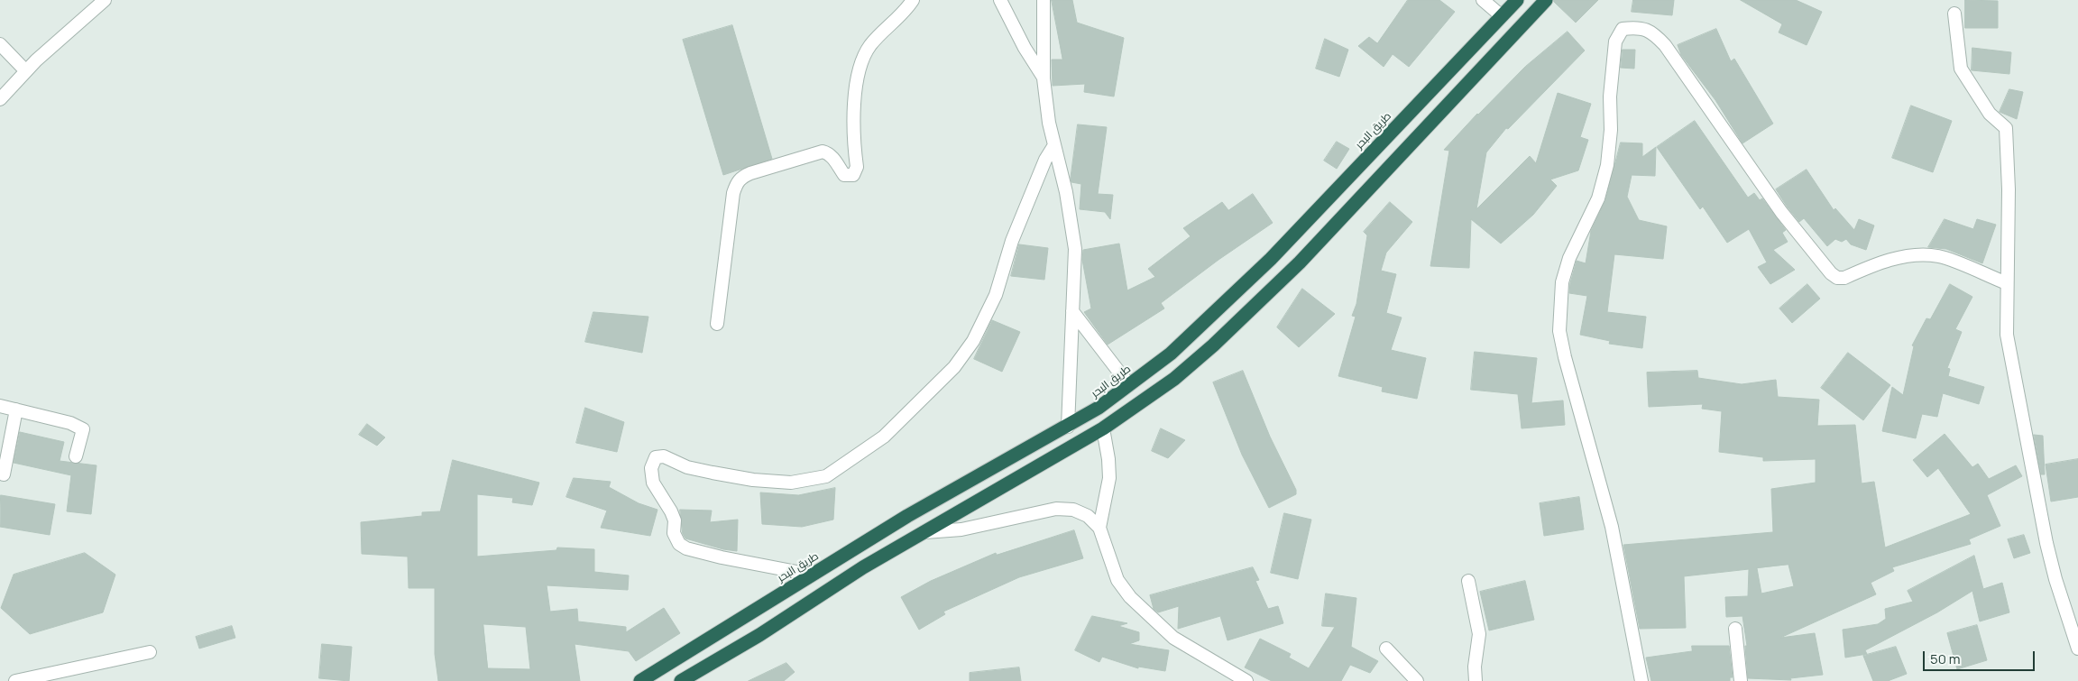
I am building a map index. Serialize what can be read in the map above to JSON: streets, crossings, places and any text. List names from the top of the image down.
{
  "streets": {
    "highway": ["طريق البحر"]
  },
  "scale_bar": "50 m"
}
